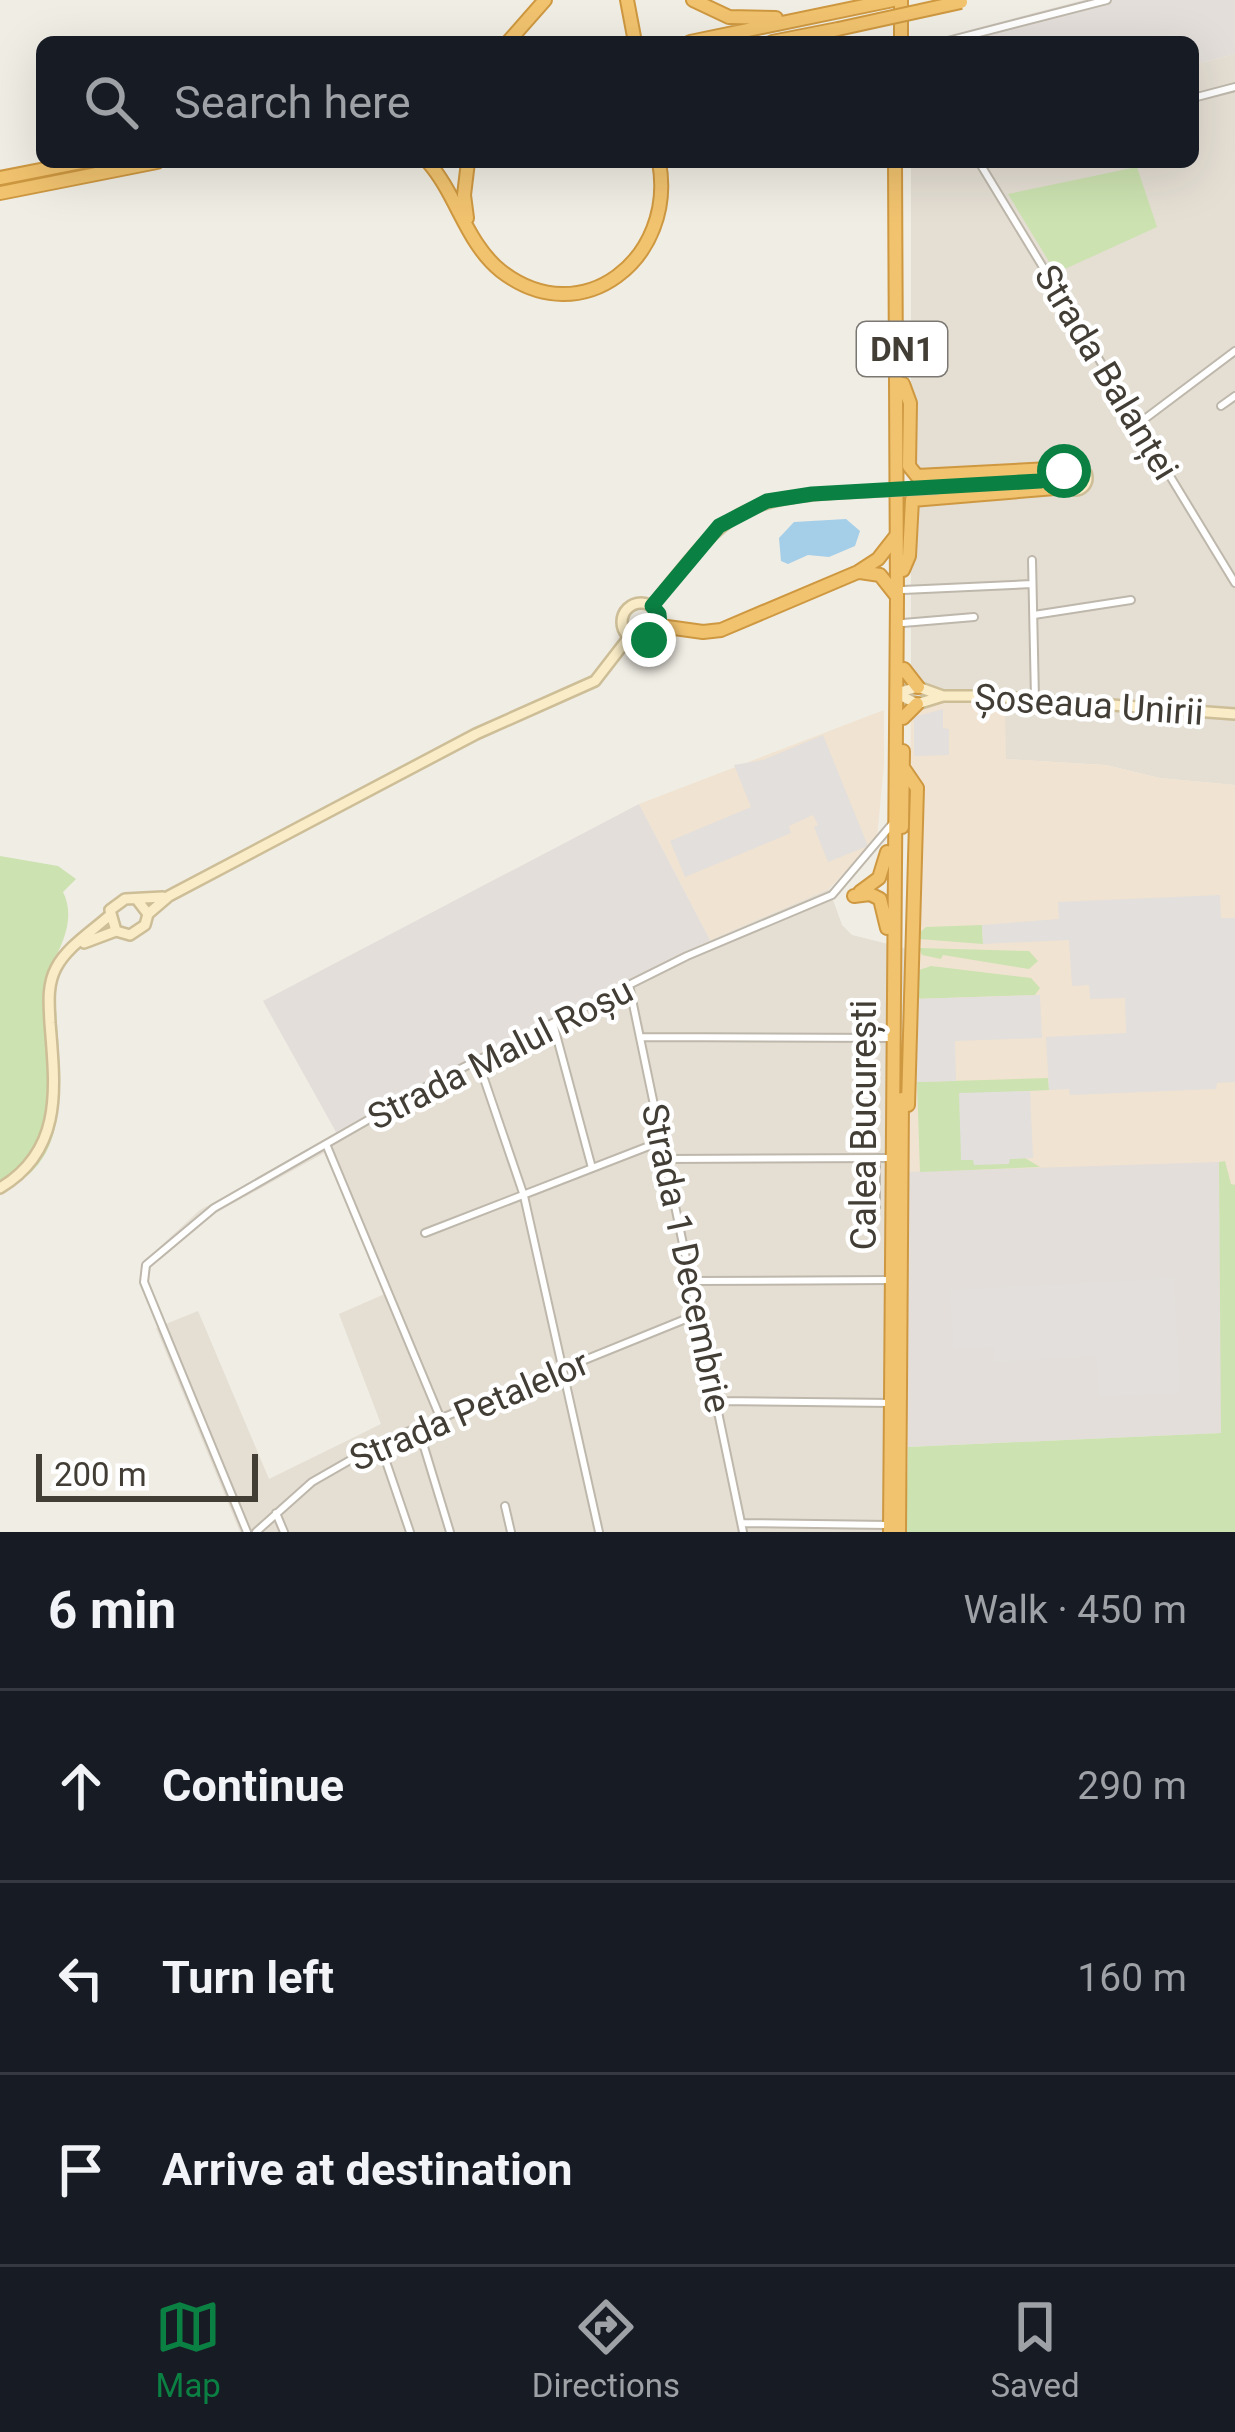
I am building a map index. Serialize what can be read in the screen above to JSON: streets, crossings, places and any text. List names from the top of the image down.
{
  "streets": {
    "highway": ["DN1", "Calea București"],
    "street": [
      "Strada Balanței",
      "Șoseaua Unirii",
      "Strada Malul Roșu",
      "Strada 1 Decembrie",
      "Strada Petalelor"
    ]
  },
  "crossings": [
    ["DN1", "Șoseaua Unirii"],
    ["DN1", "Calea București"],
    ["Strada Malul Roșu", "Calea București"],
    ["Strada Malul Roșu", "Strada 1 Decembrie"],
    ["Strada 1 Decembrie", "Strada Petalelor"]
  ],
  "scale_bar": "200 m",
  "page": {
    "search": "Search here",
    "scale": "200 m",
    "heading": ["6 min", "Walk · 450 m"],
    "list": [
      ["Continue", "290 m"],
      ["Turn left", "160 m"],
      "Arrive at destination"
    ],
    "nav": ["Map", "Directions", "Saved"]
  }
}
